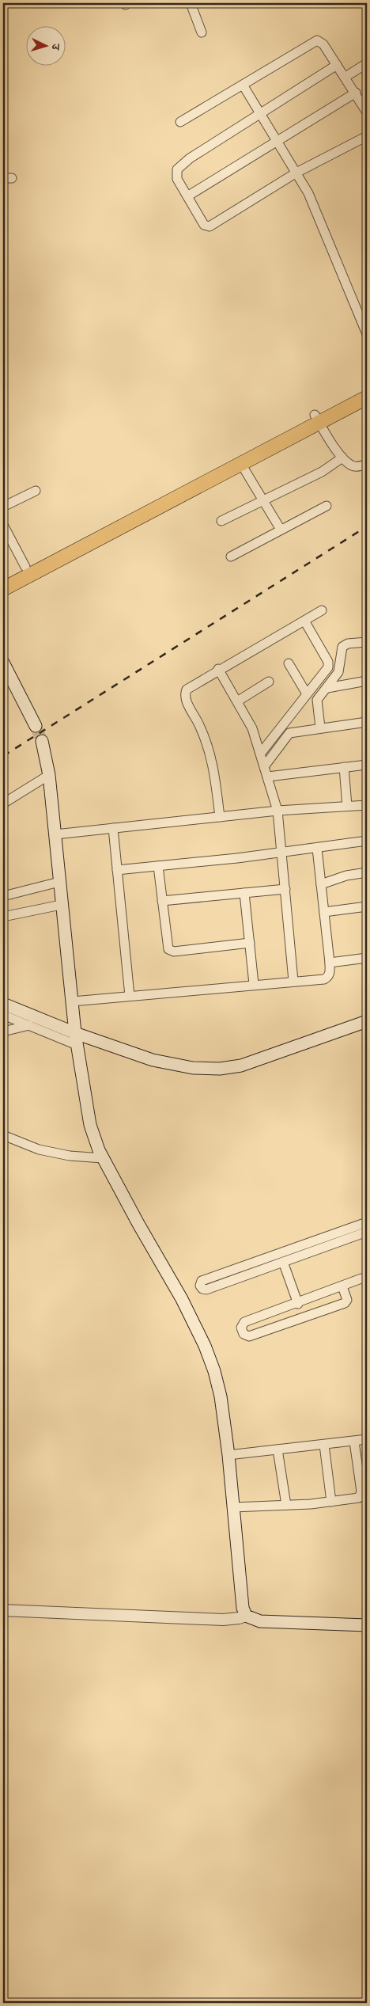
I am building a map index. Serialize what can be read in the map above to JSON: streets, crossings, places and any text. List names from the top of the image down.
{
  "north": "right"
}
